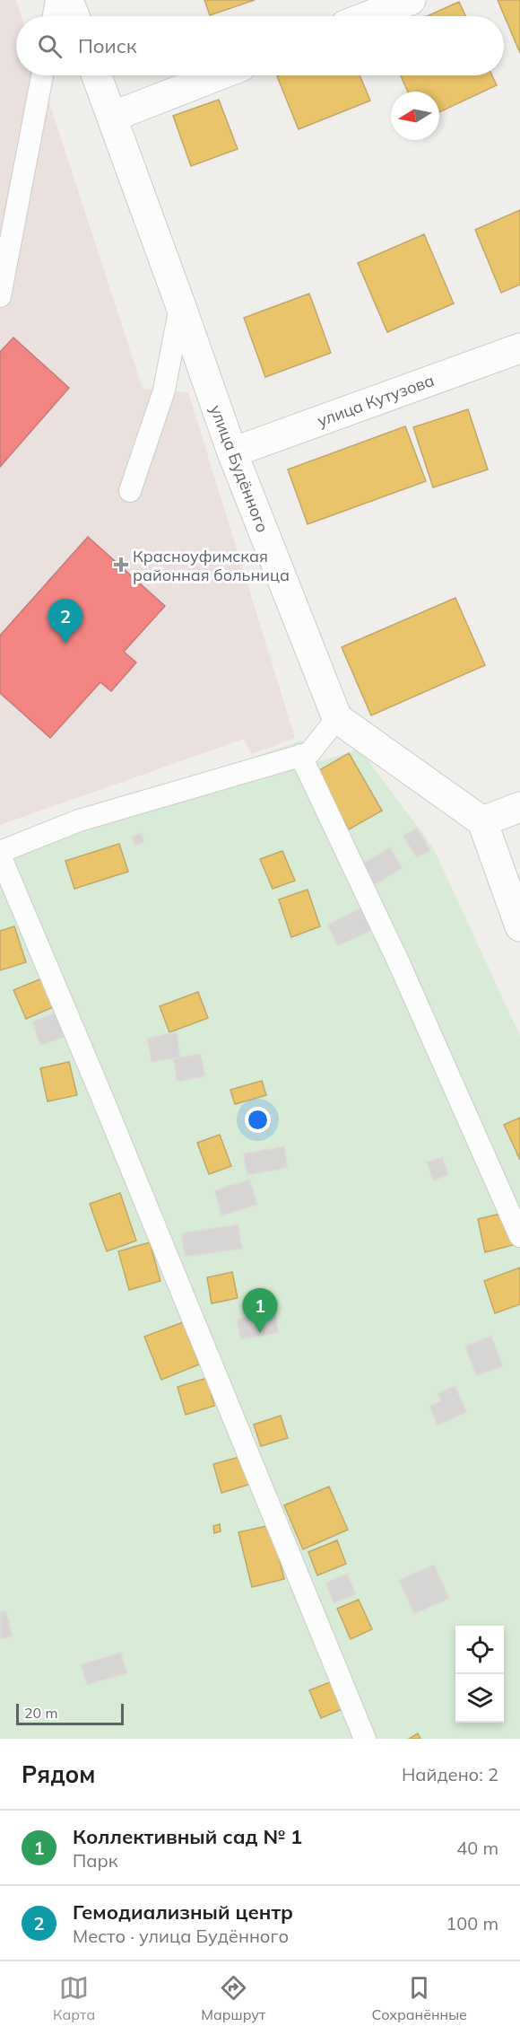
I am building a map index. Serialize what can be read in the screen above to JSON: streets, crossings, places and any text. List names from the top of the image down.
{
  "streets": {
    "street": ["улица Кутузова", "улица Будённого"]
  },
  "crossings": [
    ["улица Кутузова", "улица Будённого"]
  ],
  "places": {
    "health": ["Красноуфимская районная больница"]
  },
  "scale_bar": "20 m",
  "north": "left",
  "page": {
    "search": "Поиск",
    "pins": ["2", "1"],
    "scale": "20 m",
    "heading": ["Рядом", "Найдено: 2"],
    "list": [
      {
        "mark": "1",
        "name": "Коллективный сад № 1",
        "note": "Парк",
        "value": "40 m"
      },
      {
        "mark": "2",
        "name": "Гемодиализный центр",
        "note": "Место · улица Будённого",
        "value": "100 m"
      }
    ],
    "nav": ["Карта", "Маршрут", "Сохранённые"]
  }
}
